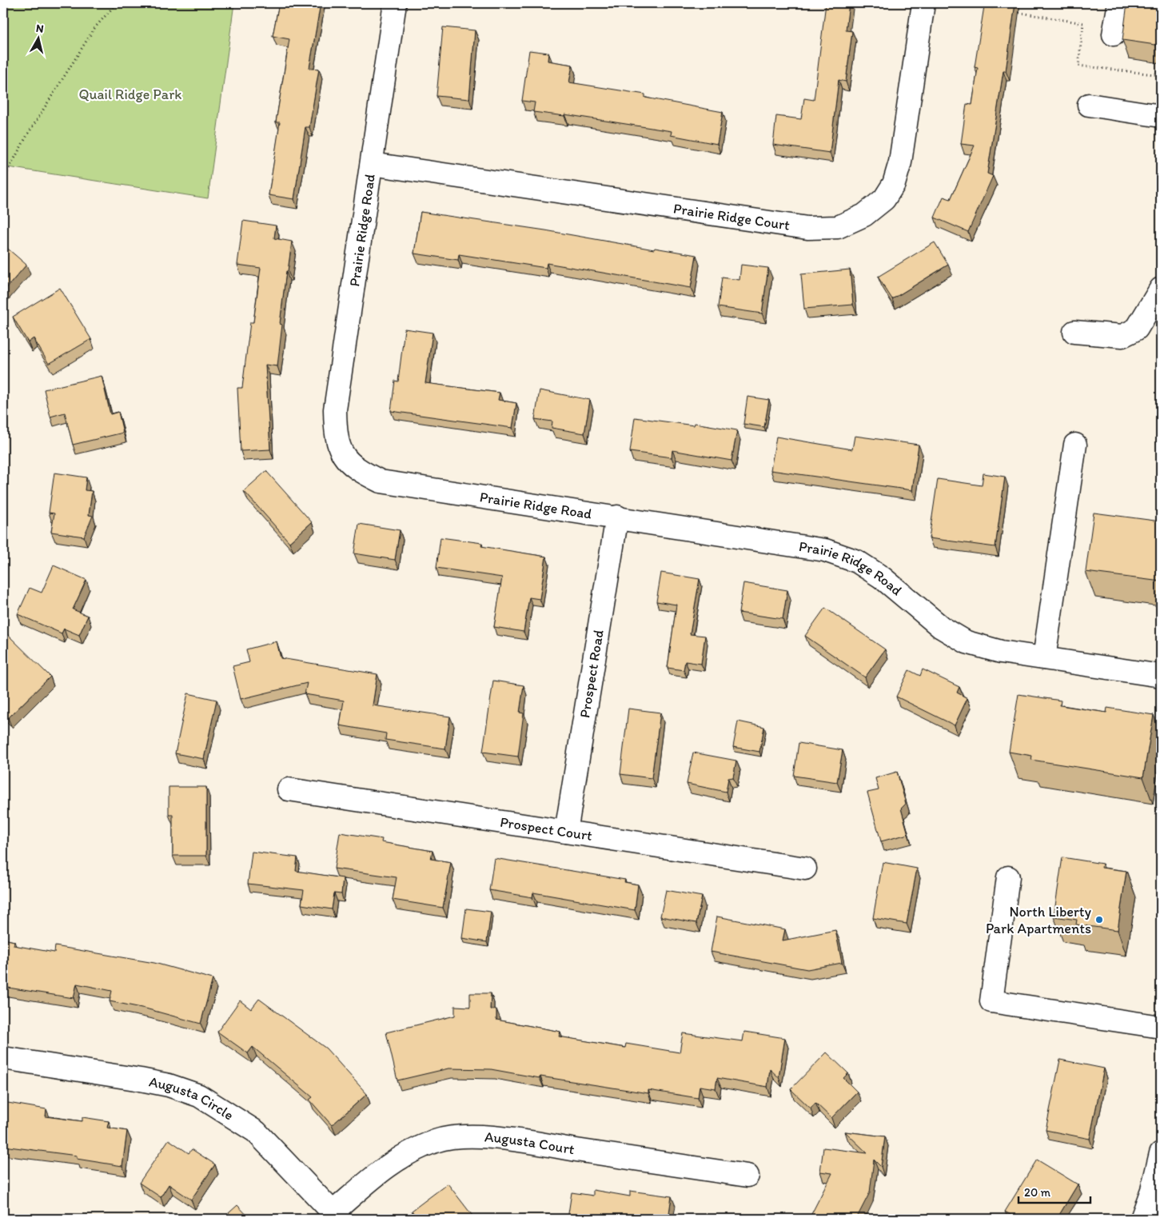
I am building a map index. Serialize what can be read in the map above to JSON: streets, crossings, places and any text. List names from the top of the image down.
{
  "streets": {
    "street": [
      "Prairie Ridge Court",
      "Prairie Ridge Road",
      "Prospect Road",
      "Prospect Court",
      "Augusta Circle",
      "Augusta Court"
    ]
  },
  "crossings": [
    ["Prairie Ridge Court", "Prairie Ridge Road"],
    ["Prairie Ridge Road", "Prospect Road"],
    ["Prospect Road", "Prospect Court"],
    ["Augusta Circle", "Augusta Court"]
  ],
  "parks": ["Quail Ridge Park"],
  "places": ["North Liberty Park Apartments"],
  "scale_bar": "20 m",
  "north": "top"
}
